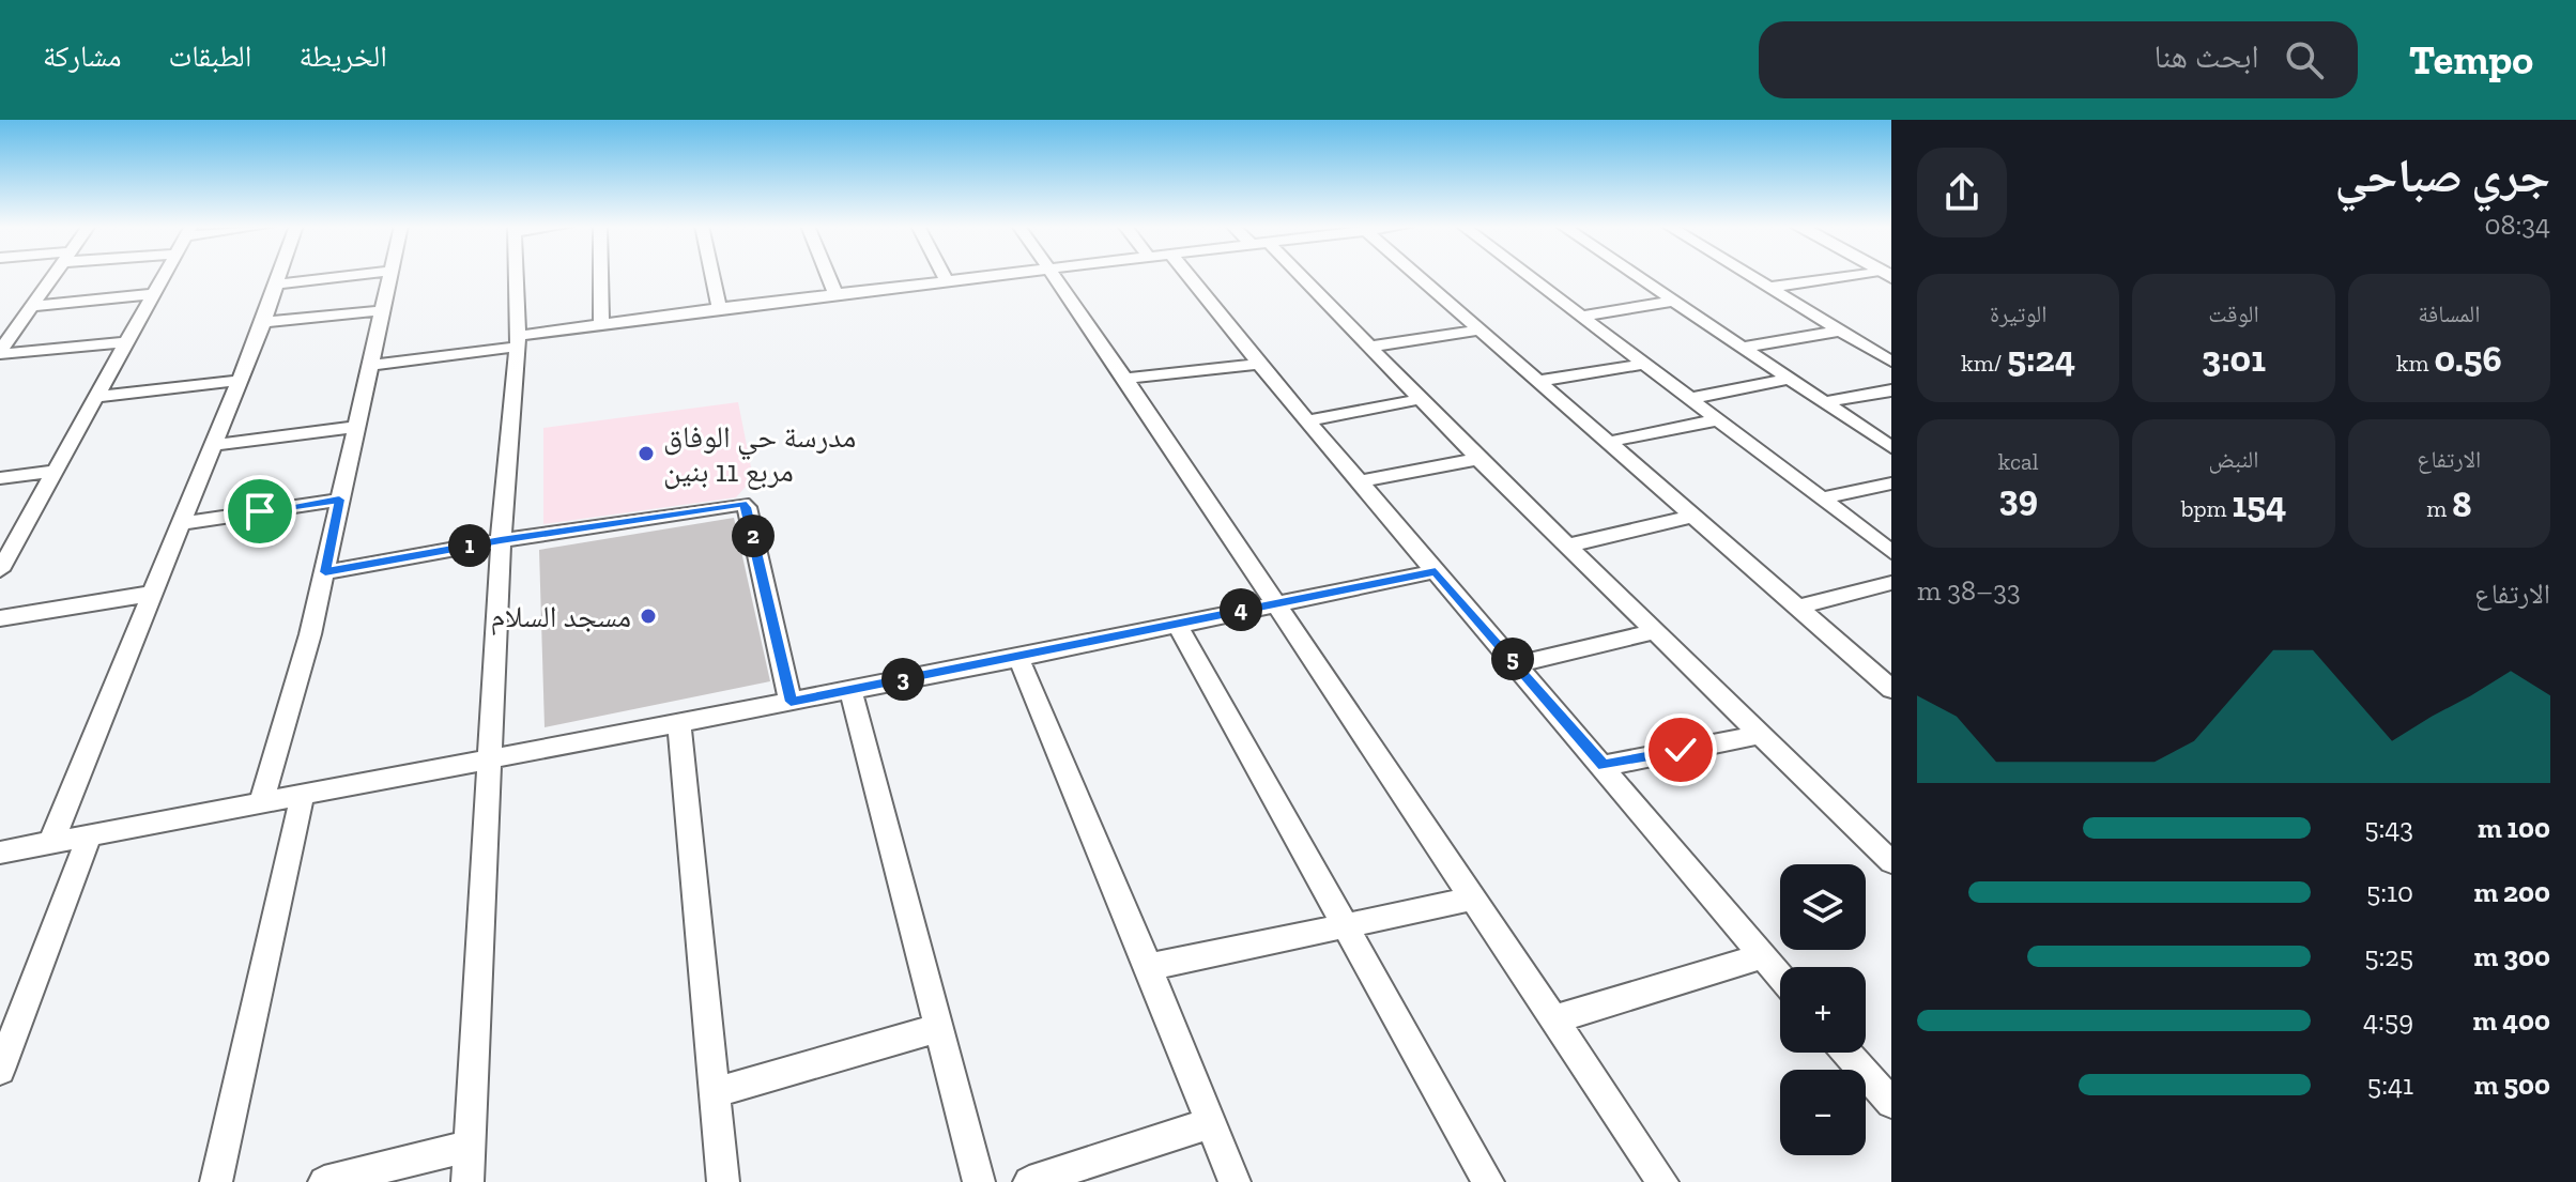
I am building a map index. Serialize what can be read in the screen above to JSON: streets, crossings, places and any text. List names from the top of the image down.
{
  "places": ["مدرسة حي الوفاق مربع 11 بنين", "مسجد السلام"],
  "page": {
    "header": "Tempo",
    "search": "ابحث هنا",
    "nav": ["الخريطة", "الطبقات", "مشاركة"],
    "heading": ["جري صباحي", "08:34"],
    "stats": [
      ["المسافة", "0.56 km"],
      ["الوقت", "3:01"],
      ["الوتيرة", "5:24 /km"],
      ["الارتفاع", "8 m"],
      ["النبض", "154 bpm"],
      ["kcal", "39"]
    ],
    "pins": [
      "2",
      "1",
      "4",
      "5",
      "3"
    ],
    "chart": ["الارتفاع", "33–38 m"],
    "list": [
      {
        "name": "100 m",
        "note": "5:43"
      },
      {
        "name": "200 m",
        "note": "5:10"
      },
      {
        "name": "300 m",
        "note": "5:25"
      },
      {
        "name": "400 m",
        "note": "4:59"
      },
      {
        "name": "500 m",
        "note": "5:41"
      }
    ],
    "map_buttons": ["+", "−"]
  }
}
